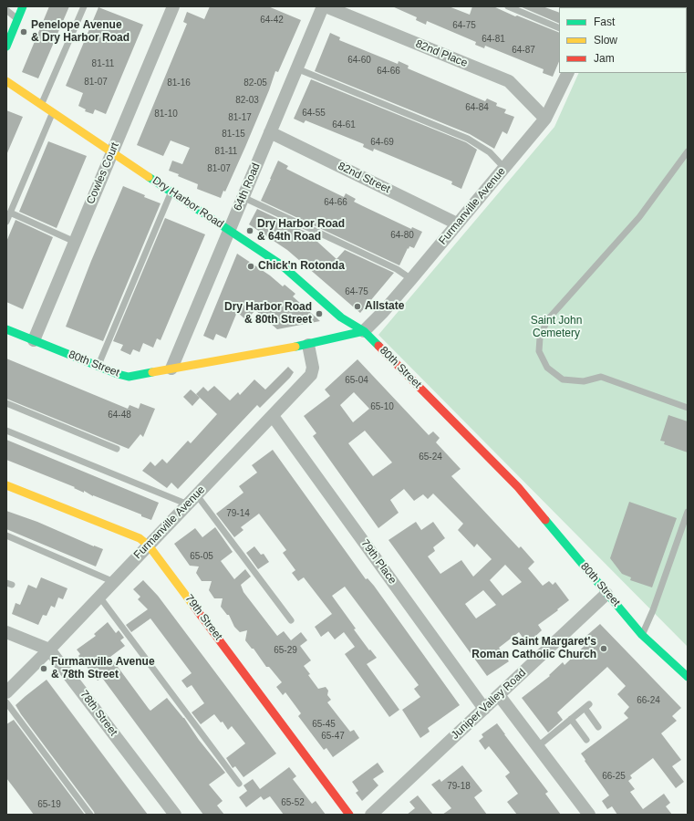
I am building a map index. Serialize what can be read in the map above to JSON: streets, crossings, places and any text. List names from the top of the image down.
{
  "streets": {
    "street": [
      "82nd Place",
      "Cowles Court",
      "82nd Street",
      "64th Road",
      "Dry Harbor Road",
      "Furmanville Avenue",
      "80th Street",
      "79th Place",
      "79th Street",
      "Juniper Valley Road",
      "78th Street"
    ]
  },
  "crossings": [
    ["82nd Place", "64th Road"],
    ["82nd Place", "Furmanville Avenue"],
    ["Cowles Court", "Dry Harbor Road"],
    ["Cowles Court", "80th Street"],
    ["82nd Street", "64th Road"],
    ["82nd Street", "Furmanville Avenue"],
    ["64th Road", "Dry Harbor Road"],
    ["64th Road", "80th Street"],
    ["Dry Harbor Road", "Furmanville Avenue"],
    ["Dry Harbor Road", "80th Street"],
    ["Furmanville Avenue", "80th Street"],
    ["Furmanville Avenue", "79th Place"],
    ["Furmanville Avenue", "79th Street"],
    ["Furmanville Avenue", "78th Street"],
    ["80th Street", "Juniper Valley Road"],
    ["79th Place", "Juniper Valley Road"]
  ],
  "parks": ["Saint John Cemetery"],
  "places": [
    "Penelope Avenue & Dry Harbor Road",
    "Dry Harbor Road & 64th Road",
    "Chick'n Rotonda",
    "Allstate",
    "Dry Harbor Road & 80th Street",
    "Saint Margaret's Roman Catholic Church",
    "Furmanville Avenue & 78th Street"
  ],
  "house_numbers": [
    "64-42",
    "64-75",
    "64-81",
    "64-87",
    "64-60",
    "81-11",
    "64-66",
    "81-07",
    "81-16",
    "82-05",
    "82-03",
    "64-84",
    "64-55",
    "81-10",
    "81-17",
    "64-61",
    "81-15",
    "64-69",
    "81-11",
    "81-07",
    "64-66",
    "64-80",
    "64-75",
    "65-04",
    "65-10",
    "64-48",
    "65-24",
    "79-14",
    "65-05",
    "65-29",
    "66-24",
    "65-45",
    "65-47",
    "66-25",
    "79-18",
    "65-52",
    "65-19"
  ],
  "legend": ["Fast", "Slow", "Jam"]
}
